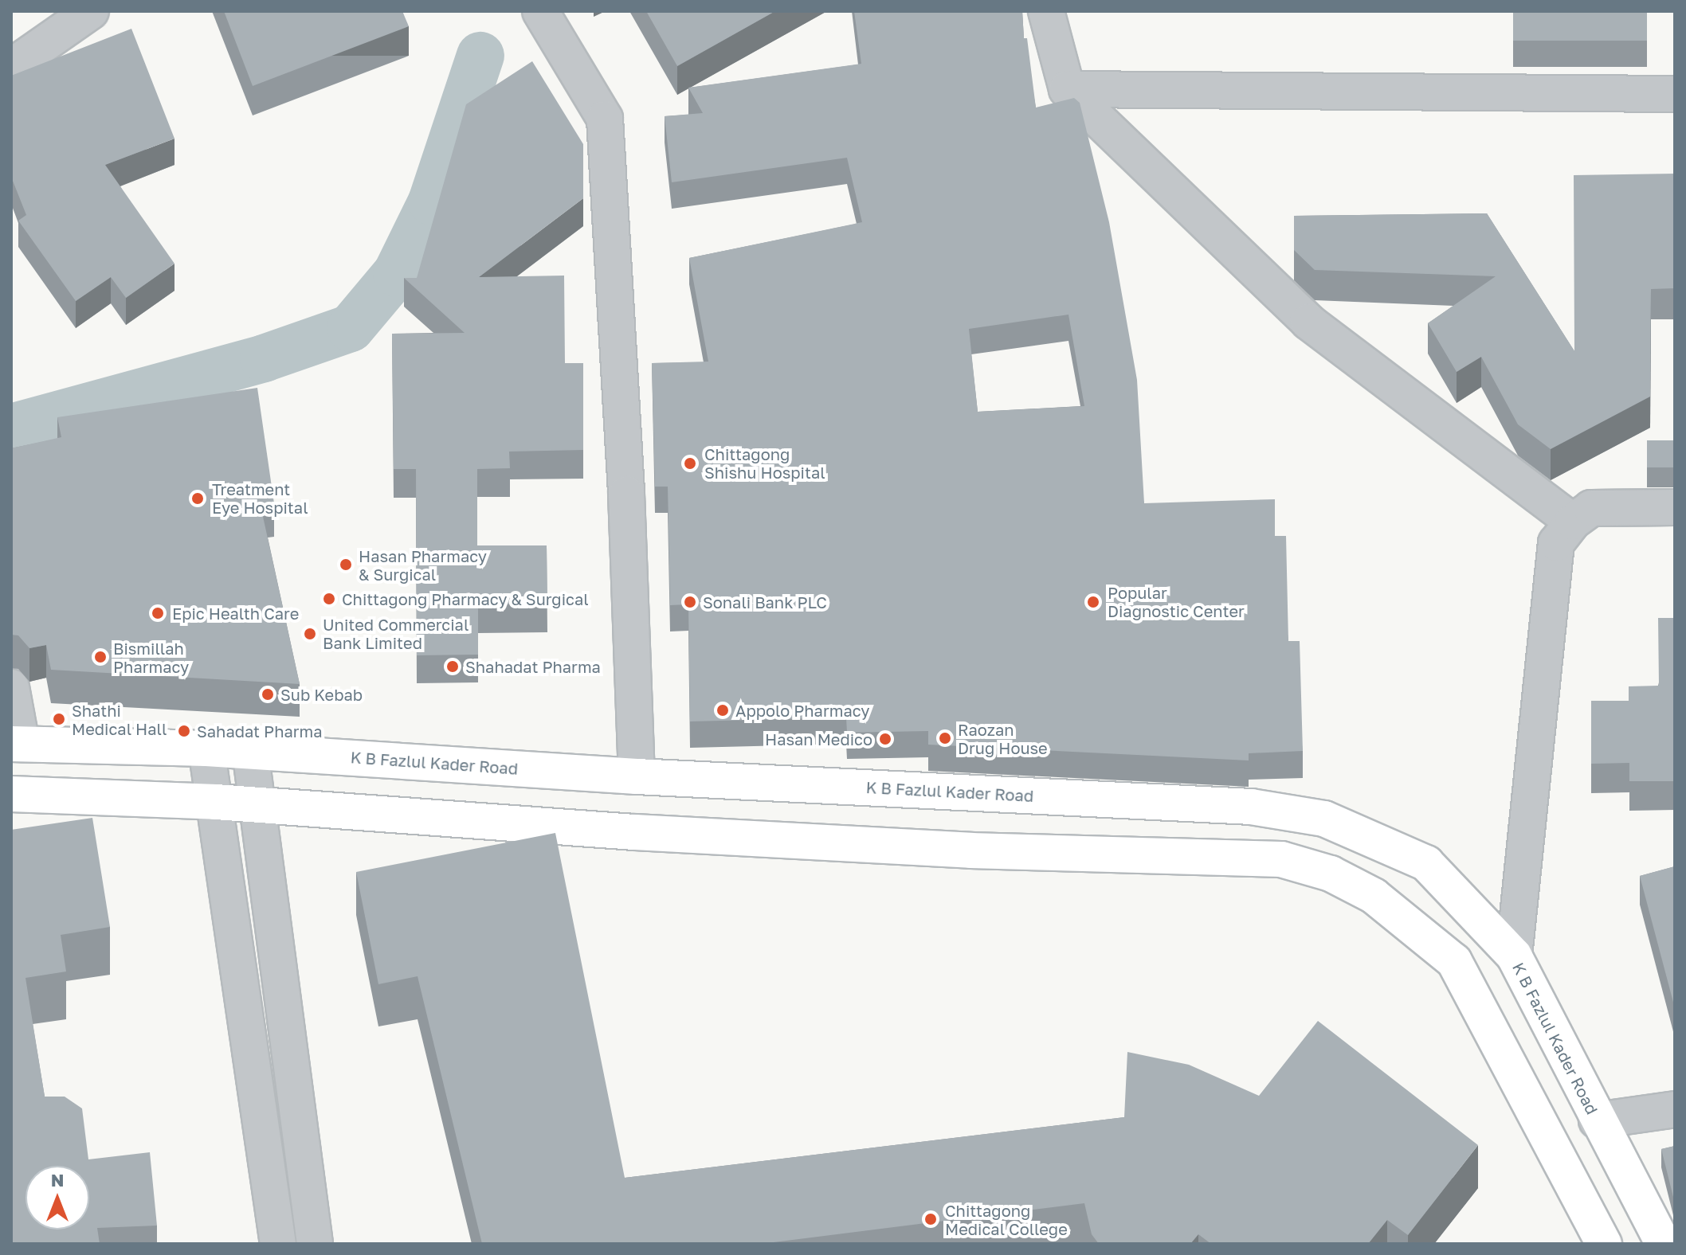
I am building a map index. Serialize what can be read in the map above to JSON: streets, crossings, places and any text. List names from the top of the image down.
{
  "streets": {
    "main road": ["K B Fazlul Kader Road"]
  },
  "places": [
    "Chittagong Shishu Hospital",
    "Treatment Eye Hospital",
    "Hasan Pharmacy & Surgical",
    "Chittagong Pharmacy & Surgical",
    "Sonali Bank PLC",
    "Popular Diagnostic Center",
    "Epic Health Care",
    "United Commercial Bank Limited",
    "Bismillah Pharmacy",
    "Shahadat Pharma",
    "Sub Kebab",
    "Appolo Pharmacy",
    "Shathi Medical Hall",
    "Sahadat Pharma",
    "Raozan Drug House",
    "Hasan Medico",
    "Chittagong Medical College"
  ],
  "north": "top"
}
